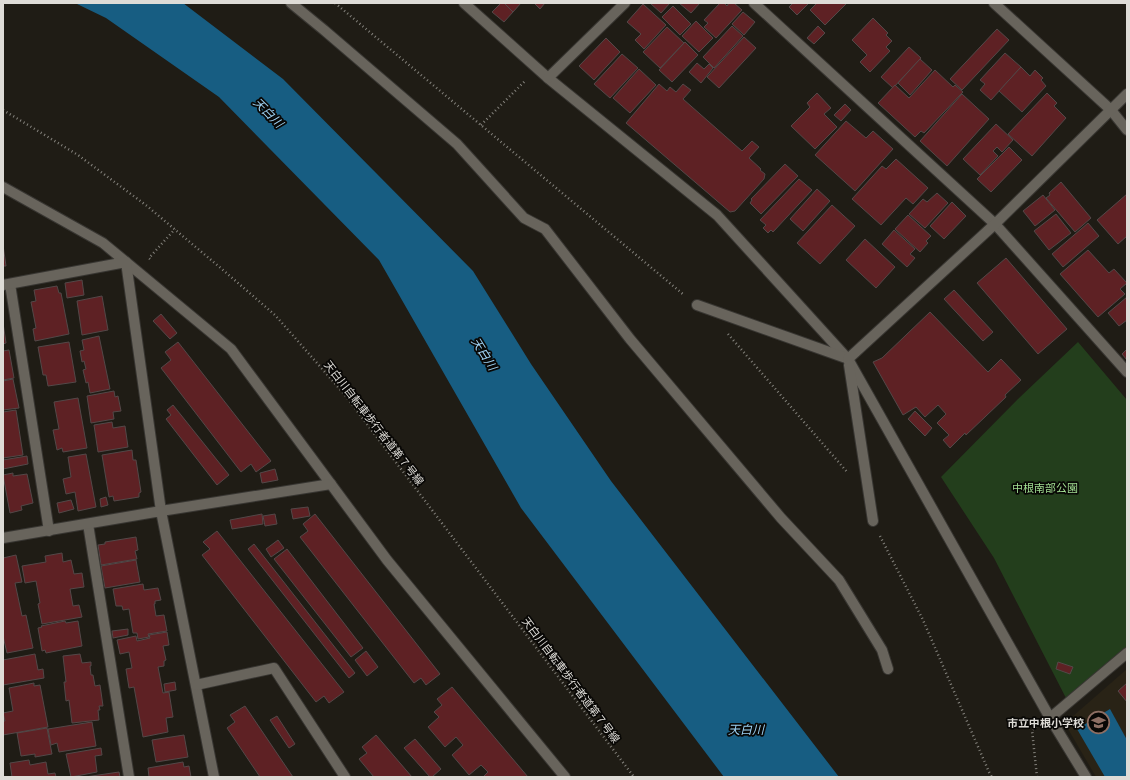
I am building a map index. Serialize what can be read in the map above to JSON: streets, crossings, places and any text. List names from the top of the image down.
{
  "streets": {
    "path": ["天白川自転車歩行者道第７号線"]
  },
  "water": ["天白川"],
  "parks": ["中根南部公園"],
  "places": {
    "school or university": ["市立中根小学校"]
  }
}
